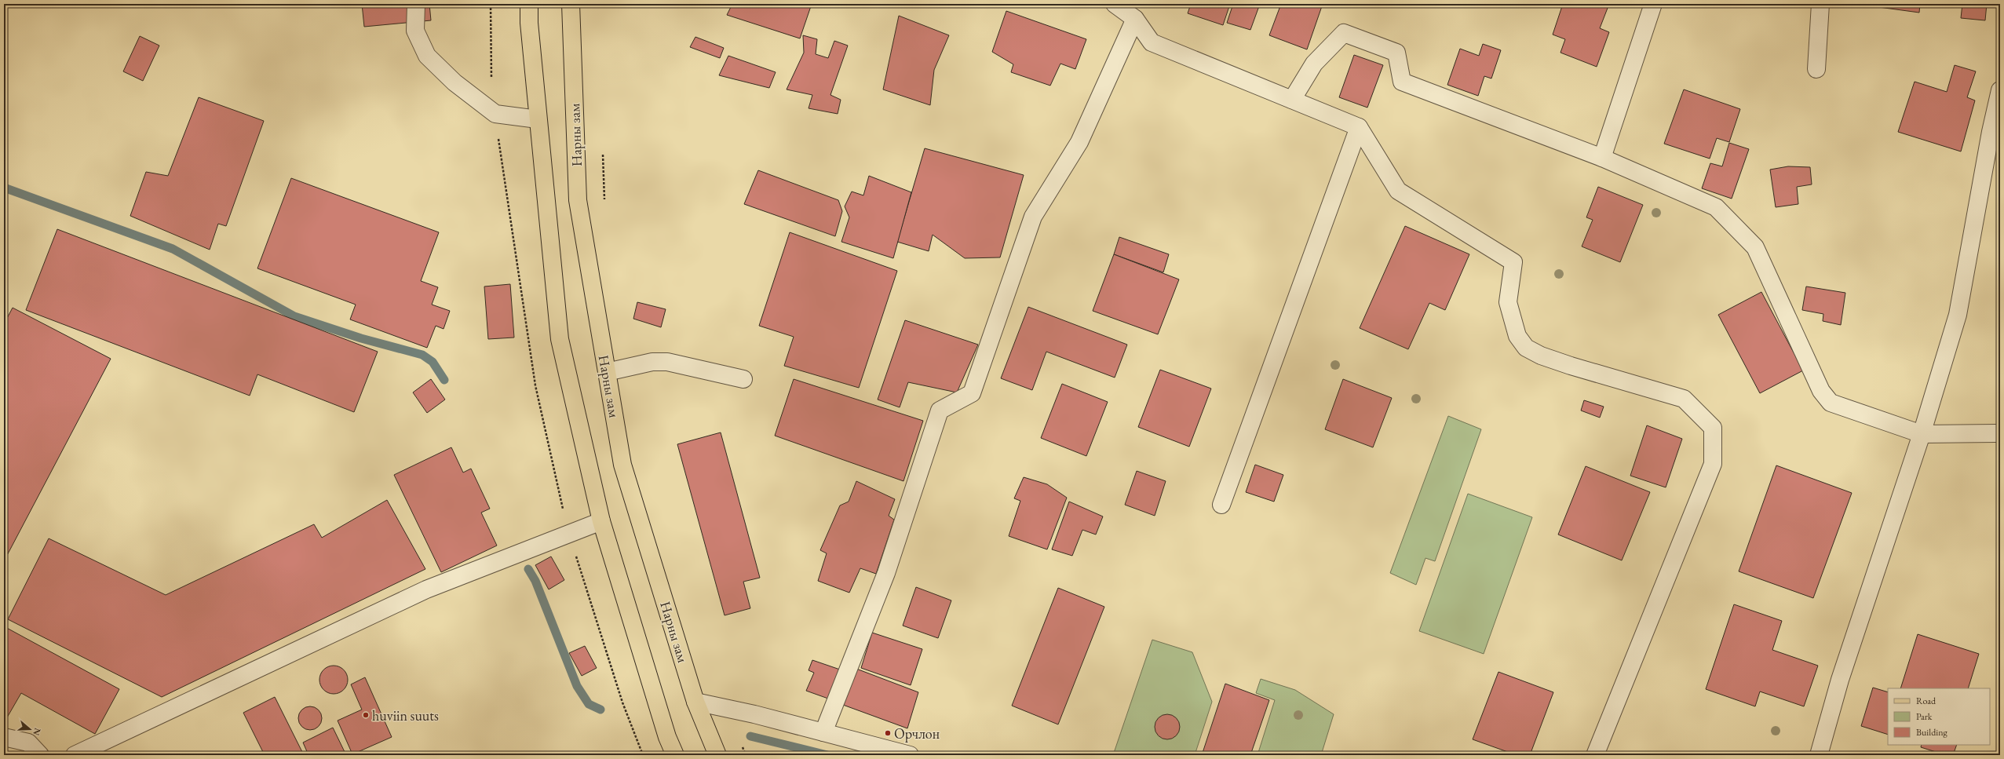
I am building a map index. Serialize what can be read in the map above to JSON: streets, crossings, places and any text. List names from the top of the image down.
{
  "streets": {
    "main road": ["Нарны зам"]
  },
  "places": ["huviin suuts", "Орчлон"],
  "legend": ["Road", "Park", "Building"],
  "north": "right"
}
